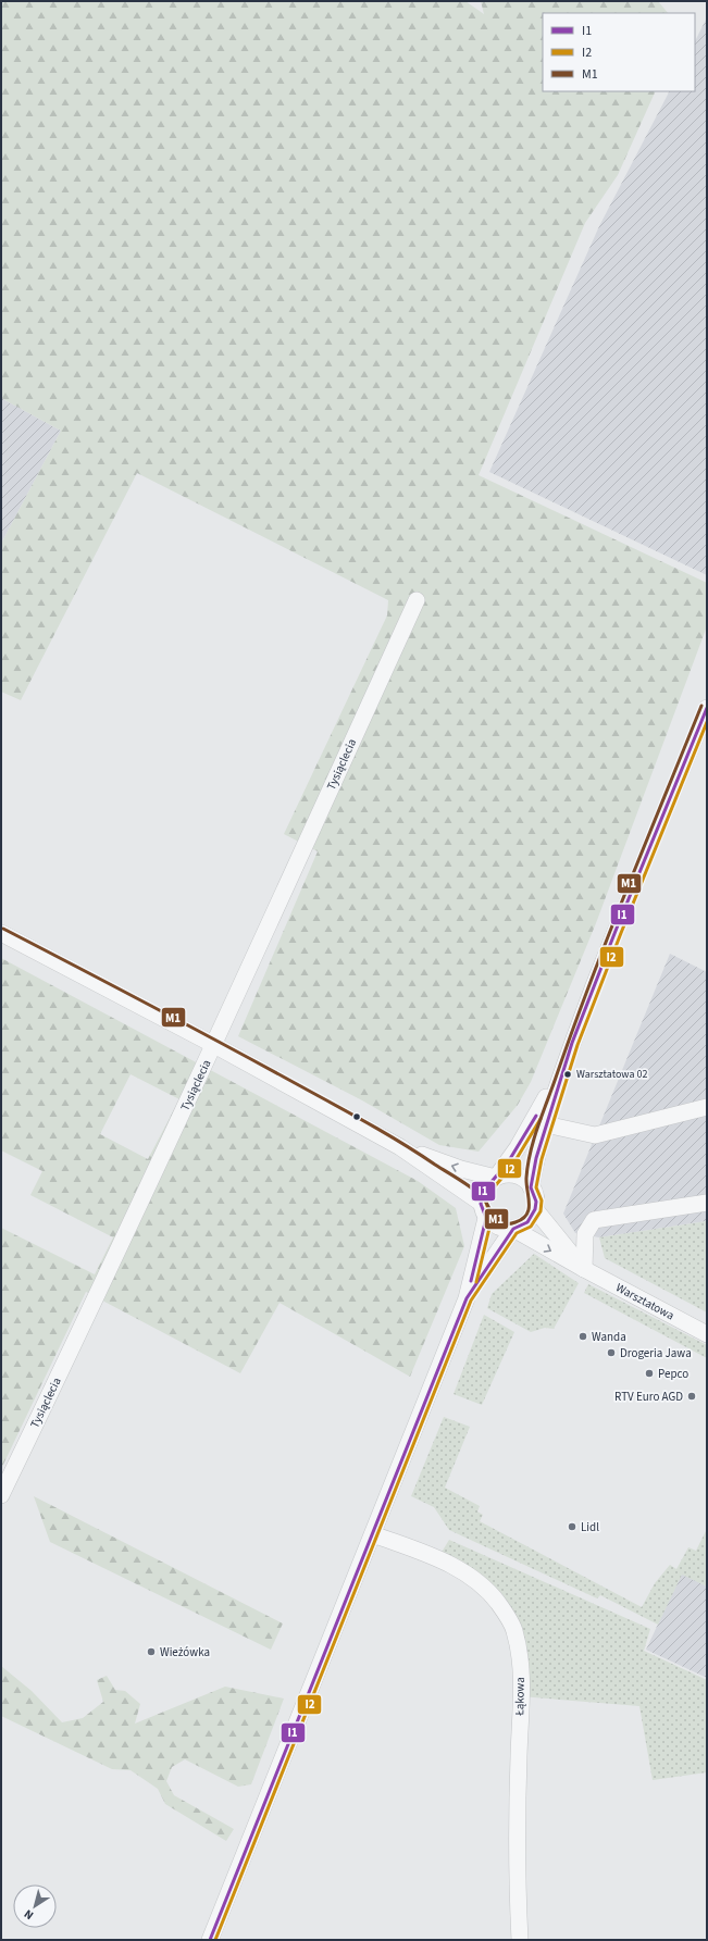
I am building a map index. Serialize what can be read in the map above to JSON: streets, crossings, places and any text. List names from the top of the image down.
{
  "streets": {
    "street": ["Tysiąclecia", "Warsztatowa", "Łąkowa"]
  },
  "places": [
    "Warsztatowa 02",
    "Wanda",
    "Drogeria Jawa",
    "Pepco",
    "RTV Euro AGD",
    "Lidl",
    "Wieżówka"
  ],
  "lines": ["transit line M1", "transit line I1", "transit line I2"],
  "legend": ["I1", "I2", "M1"],
  "north": "bottom left"
}
